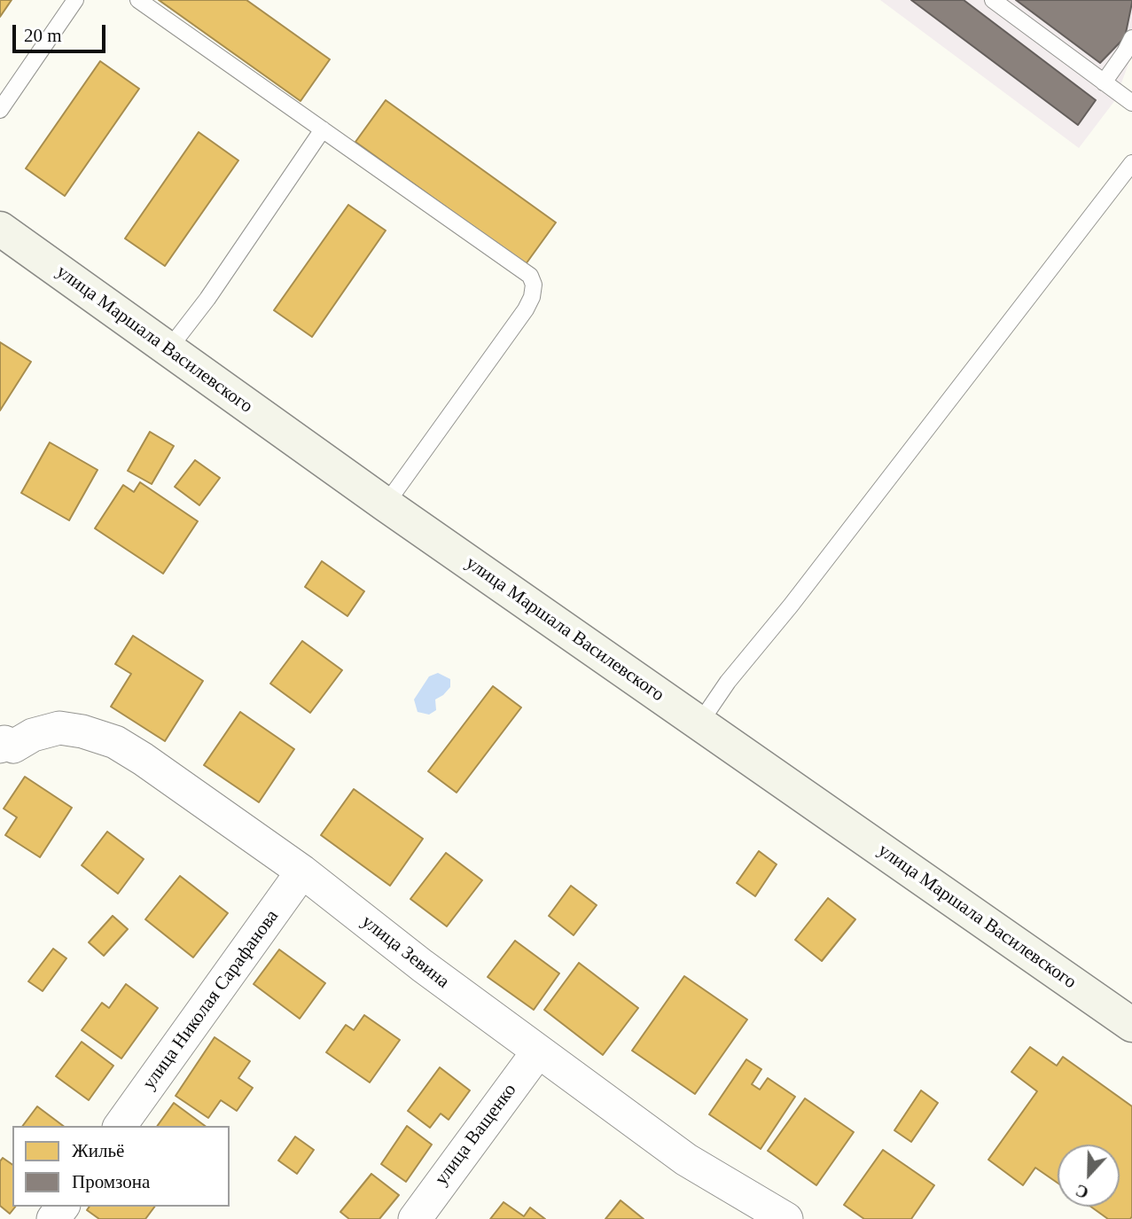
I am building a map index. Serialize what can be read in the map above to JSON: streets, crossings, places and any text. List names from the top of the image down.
{
  "streets": {
    "main road": ["улица Маршала Василевского"],
    "street": ["улица Зевина", "улица Николая Сарафанова", "улица Ващенко"]
  },
  "crossings": [
    ["улица Зевина", "улица Николая Сарафанова"],
    ["улица Зевина", "улица Ващенко"]
  ],
  "legend": ["Жильё", "Промзона"],
  "scale_bar": "20 m",
  "north": "bottom"
}
